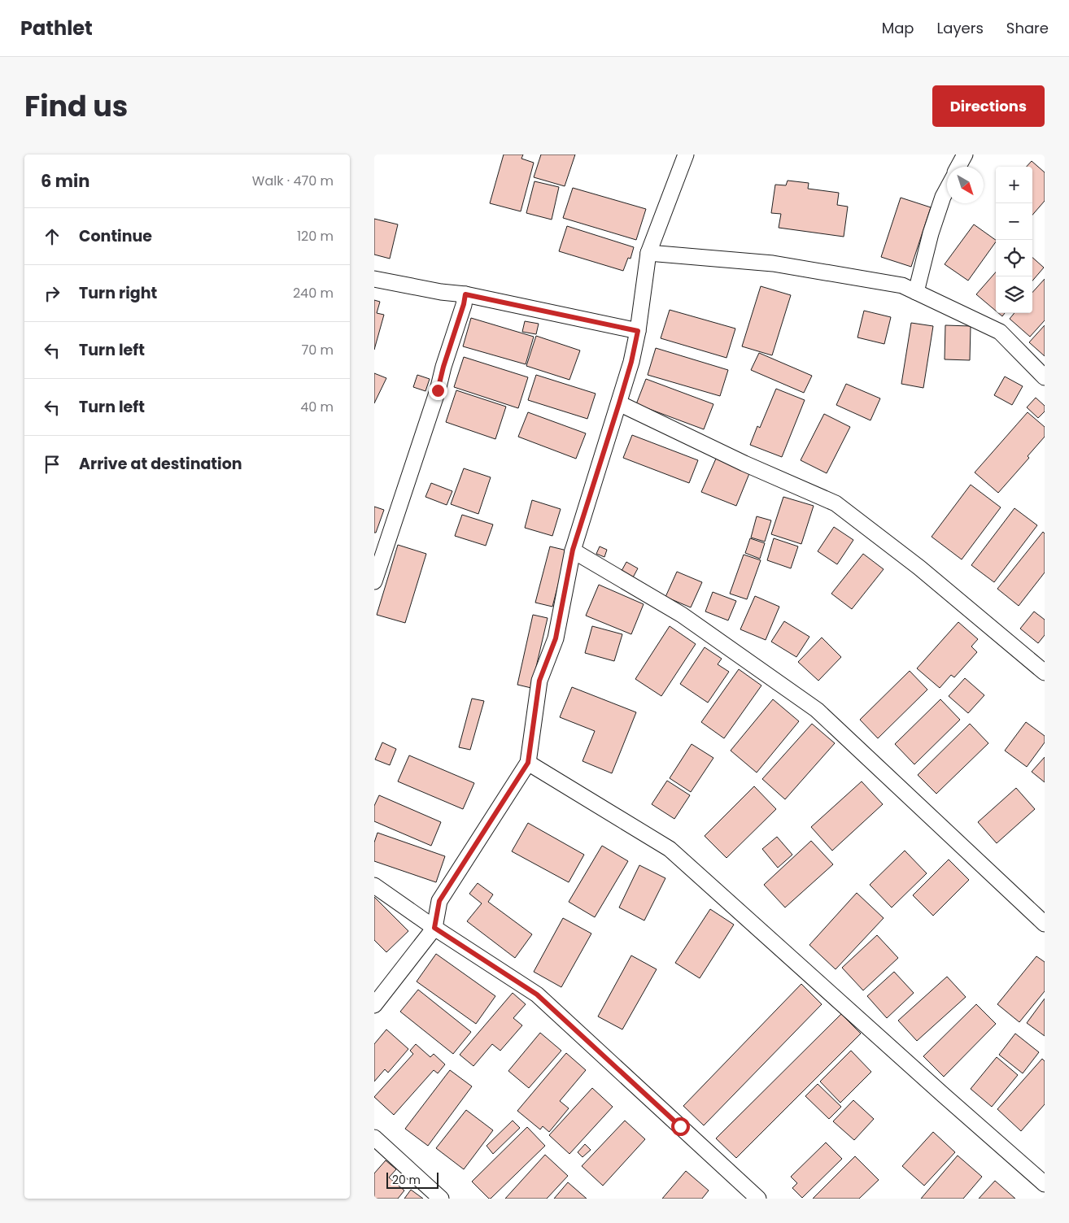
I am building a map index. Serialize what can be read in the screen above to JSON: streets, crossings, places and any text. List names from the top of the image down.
{
  "scale_bar": "20 m",
  "north": "bottom right",
  "page": {
    "header": "Pathlet",
    "nav": ["Map", "Layers", "Share"],
    "title": "Find us",
    "buttons": "Directions",
    "heading": ["6 min", "Walk · 470 m"],
    "map_buttons": ["+", "−"],
    "list": [
      ["Continue", "120 m"],
      ["Turn right", "240 m"],
      ["Turn left", "70 m"],
      ["Turn left", "40 m"],
      "Arrive at destination"
    ],
    "scale": "20 m"
  }
}
